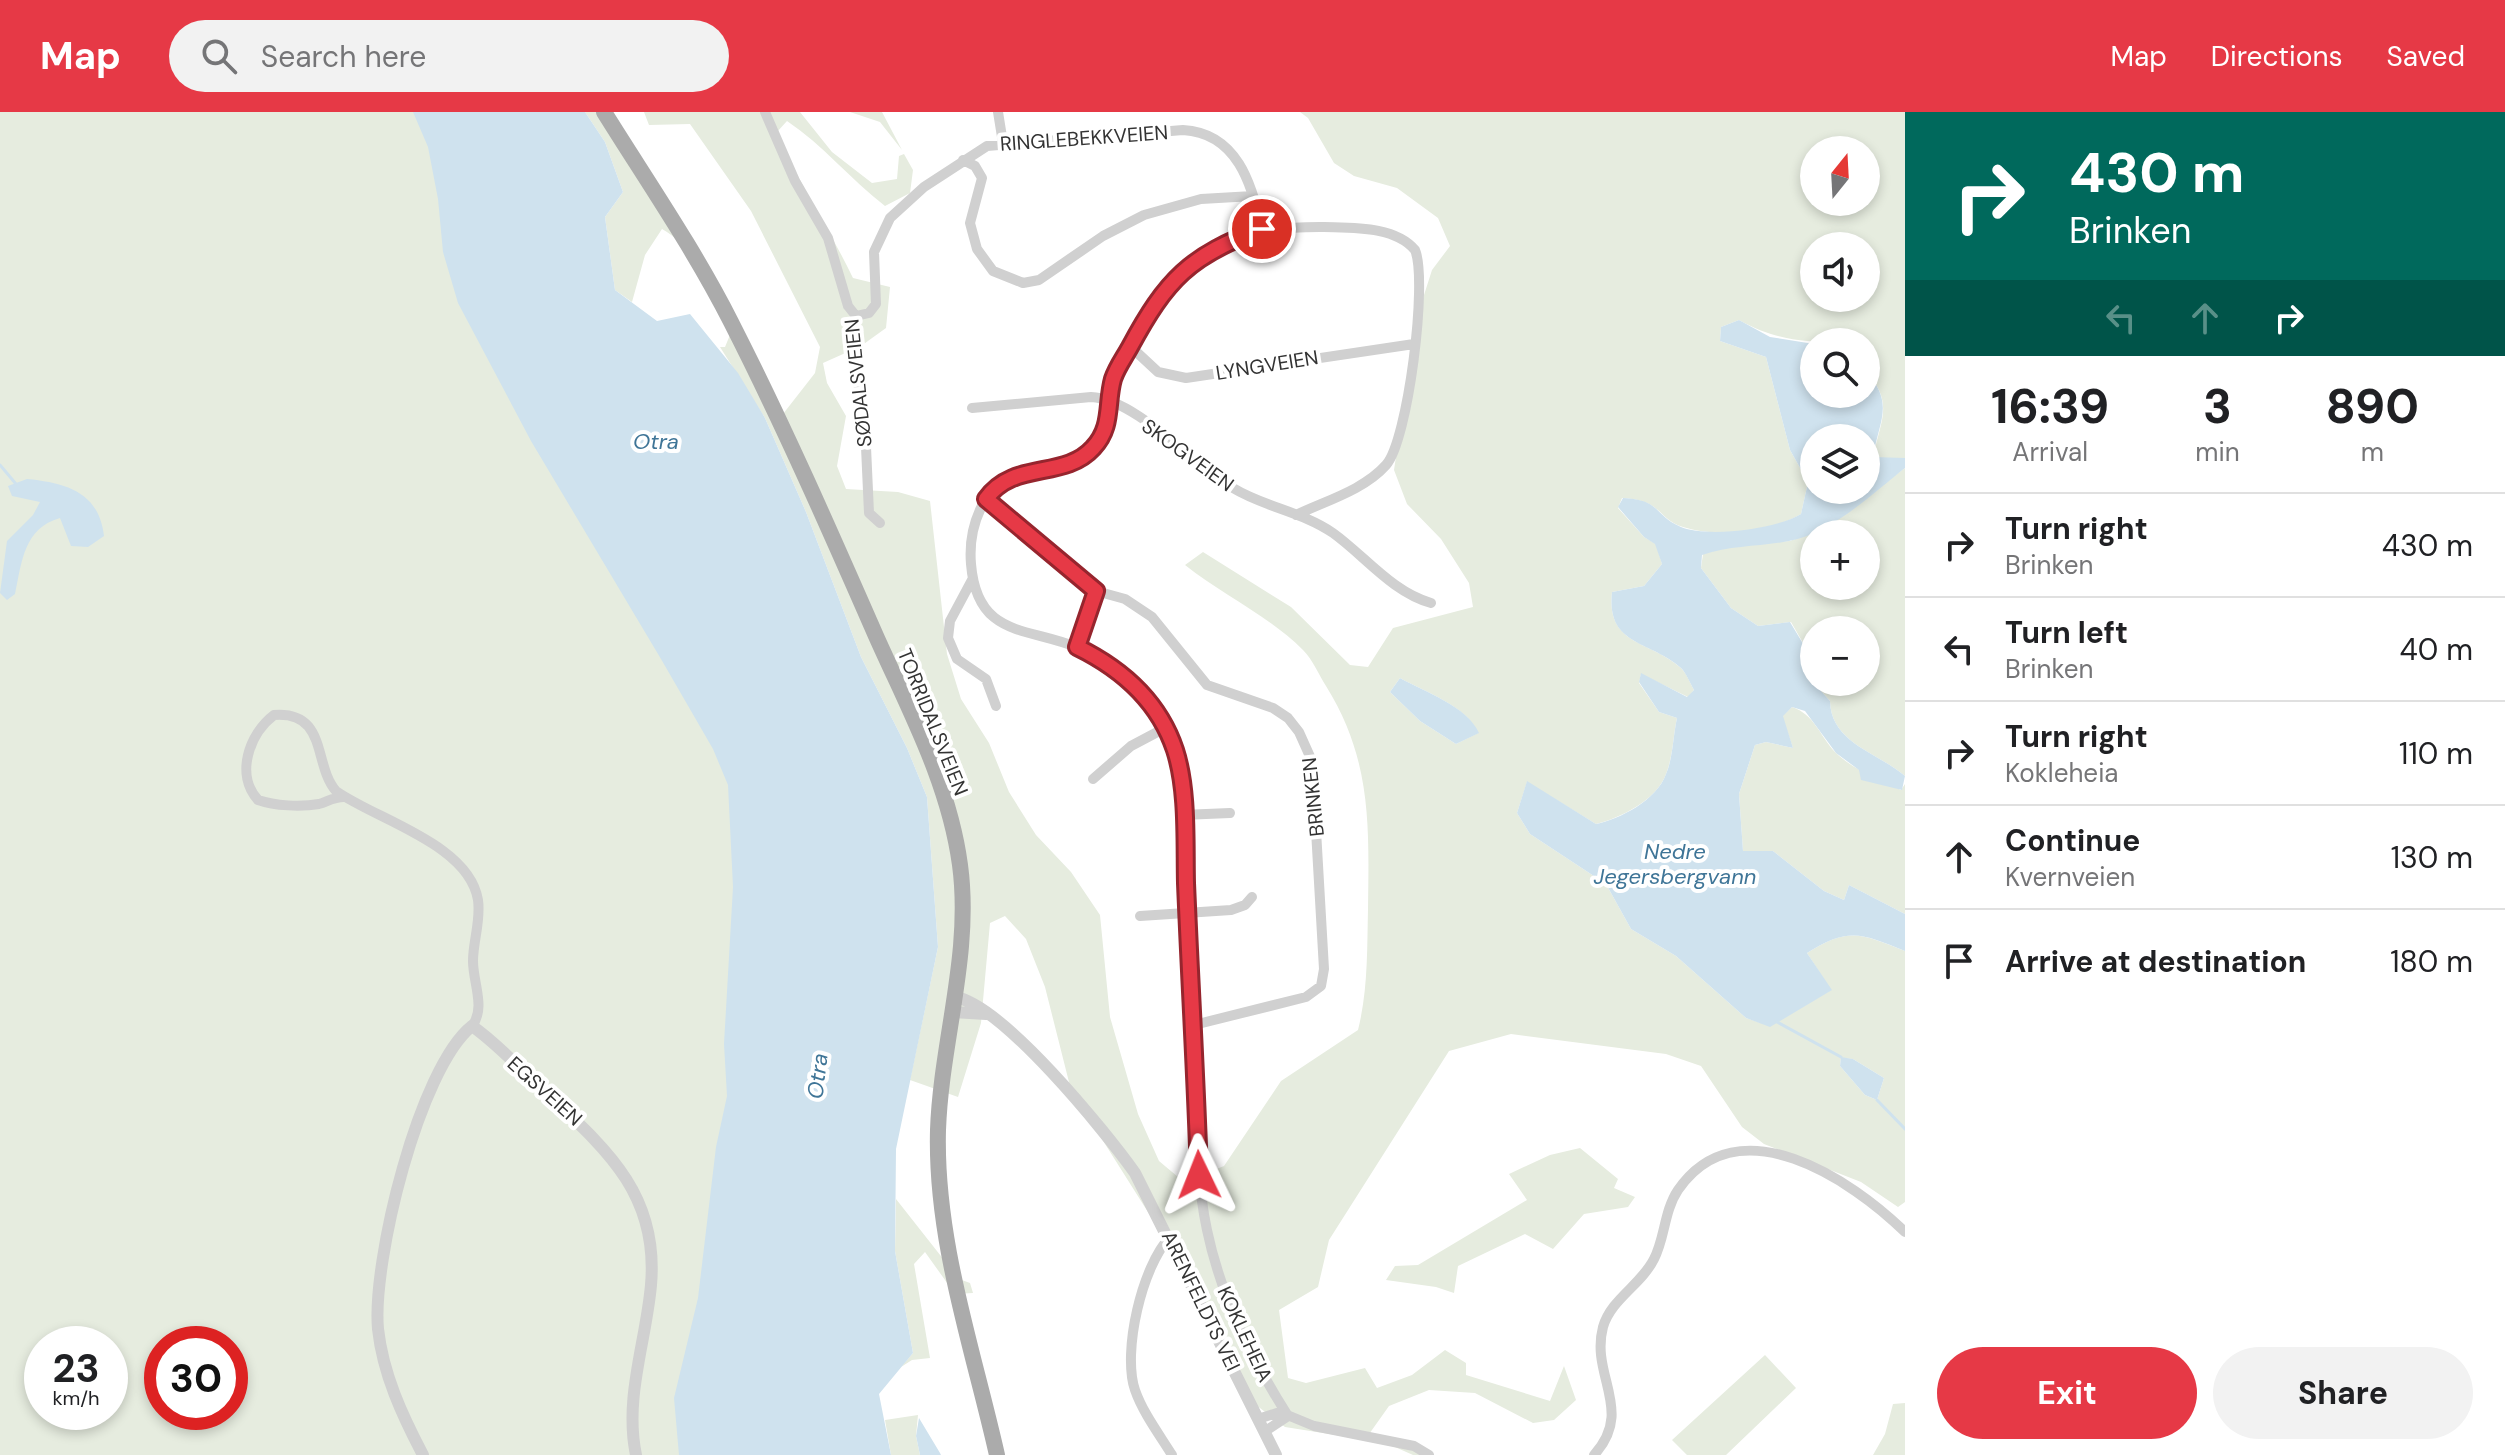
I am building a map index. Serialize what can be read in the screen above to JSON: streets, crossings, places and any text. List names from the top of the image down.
{
  "streets": {
    "main road": ["TORRIDALSVEIEN"],
    "street": [
      "RINGLEBEKKVEIEN",
      "LYNGVEIEN",
      "SØDALSVEIEN",
      "SKOGVEIEN",
      "BRINKEN",
      "EGSVEIEN",
      "ARENFELDTS VEI",
      "KOKLEHEIA"
    ]
  },
  "crossings": [
    ["RINGLEBEKKVEIEN", "SØDALSVEIEN"],
    ["TORRIDALSVEIEN", "ARENFELDTS VEI"],
    ["BRINKEN", "KOKLEHEIA"]
  ],
  "water": ["Otra", "Nedre Jegersbergvann"],
  "north": "top",
  "page": {
    "header": "Map",
    "search": "Search here",
    "nav": ["Map", "Directions", "Saved"],
    "turn": ["430 m", "Brinken"],
    "map_buttons": ["+", "−"],
    "eta": [
      "16:39",
      "Arrival",
      "3",
      "min",
      "890",
      "m"
    ],
    "list": [
      {
        "name": "Turn right",
        "note": "Brinken",
        "value": "430 m"
      },
      {
        "name": "Turn left",
        "note": "Brinken",
        "value": "40 m"
      },
      {
        "name": "Turn right",
        "note": "Kokleheia",
        "value": "110 m"
      },
      {
        "name": "Continue",
        "note": "Kvernveien",
        "value": "130 m"
      },
      {
        "name": "Arrive at destination",
        "value": "180 m"
      }
    ],
    "speed": "23 km/h",
    "limit": "30",
    "buttons": ["Exit", "Share"]
  }
}
